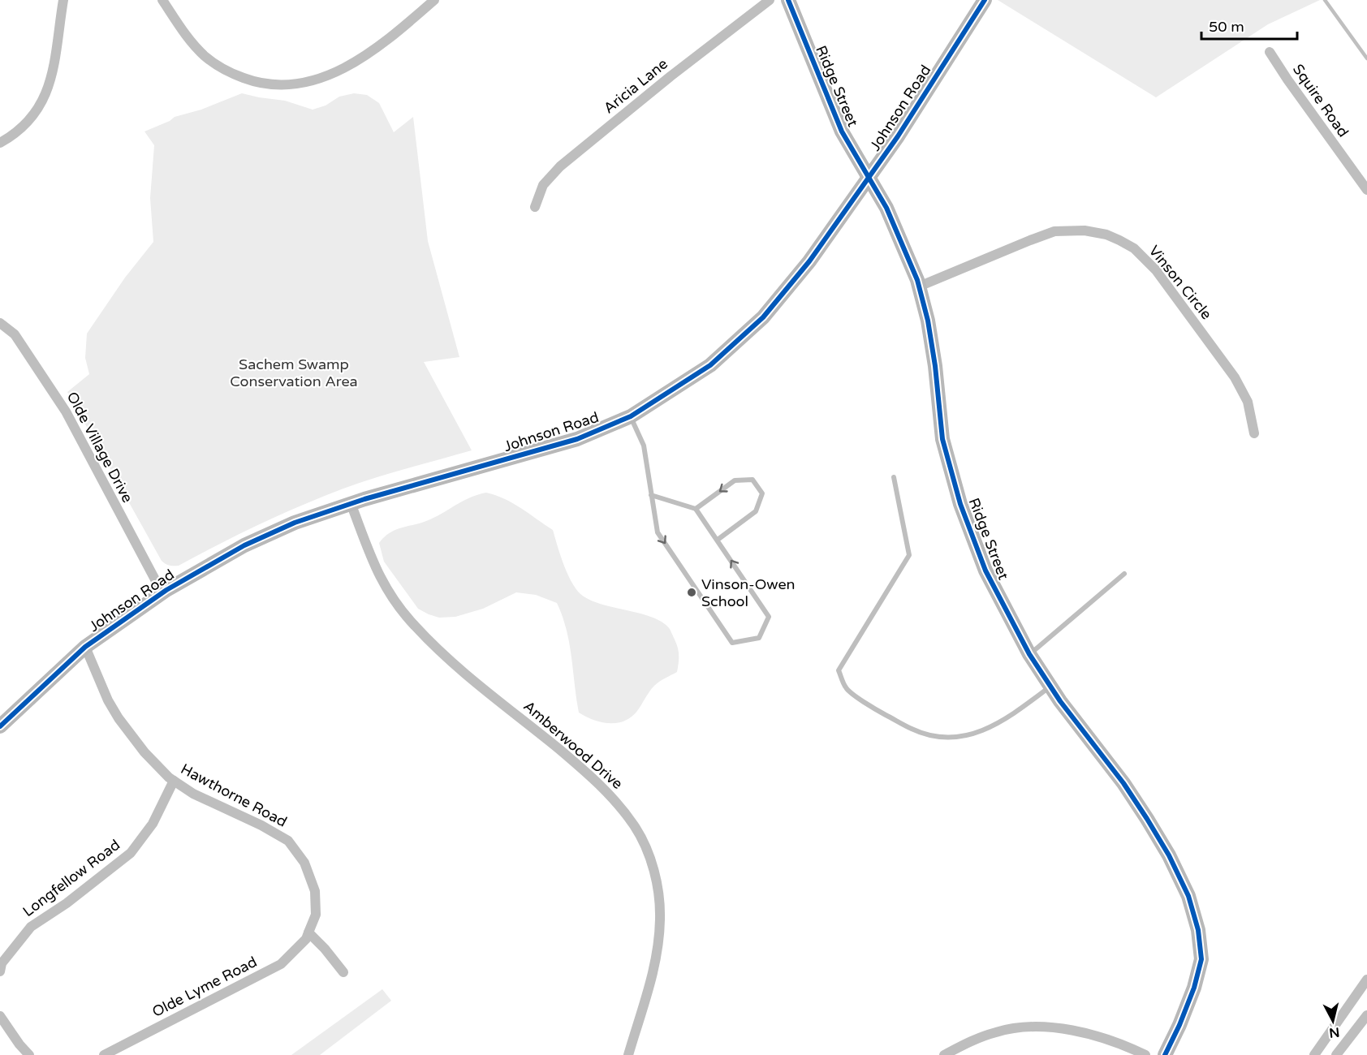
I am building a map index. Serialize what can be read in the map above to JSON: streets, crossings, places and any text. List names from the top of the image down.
{
  "streets": {
    "street": [
      "Aricia Lane",
      "Ridge Street",
      "Squire Road",
      "Johnson Road",
      "Vinson Circle",
      "Olde Village Drive",
      "Amberwood Drive",
      "Hawthorne Road",
      "Longfellow Road",
      "Olde Lyme Road"
    ]
  },
  "crossings": [
    ["Ridge Street", "Johnson Road"],
    ["Ridge Street", "Vinson Circle"],
    ["Johnson Road", "Olde Village Drive"],
    ["Johnson Road", "Amberwood Drive"],
    ["Johnson Road", "Hawthorne Road"],
    ["Hawthorne Road", "Longfellow Road"],
    ["Hawthorne Road", "Olde Lyme Road"]
  ],
  "parks": ["Sachem Swamp Conservation Area"],
  "places": ["Vinson-Owen School"],
  "scale_bar": "50 m",
  "north": "bottom"
}
